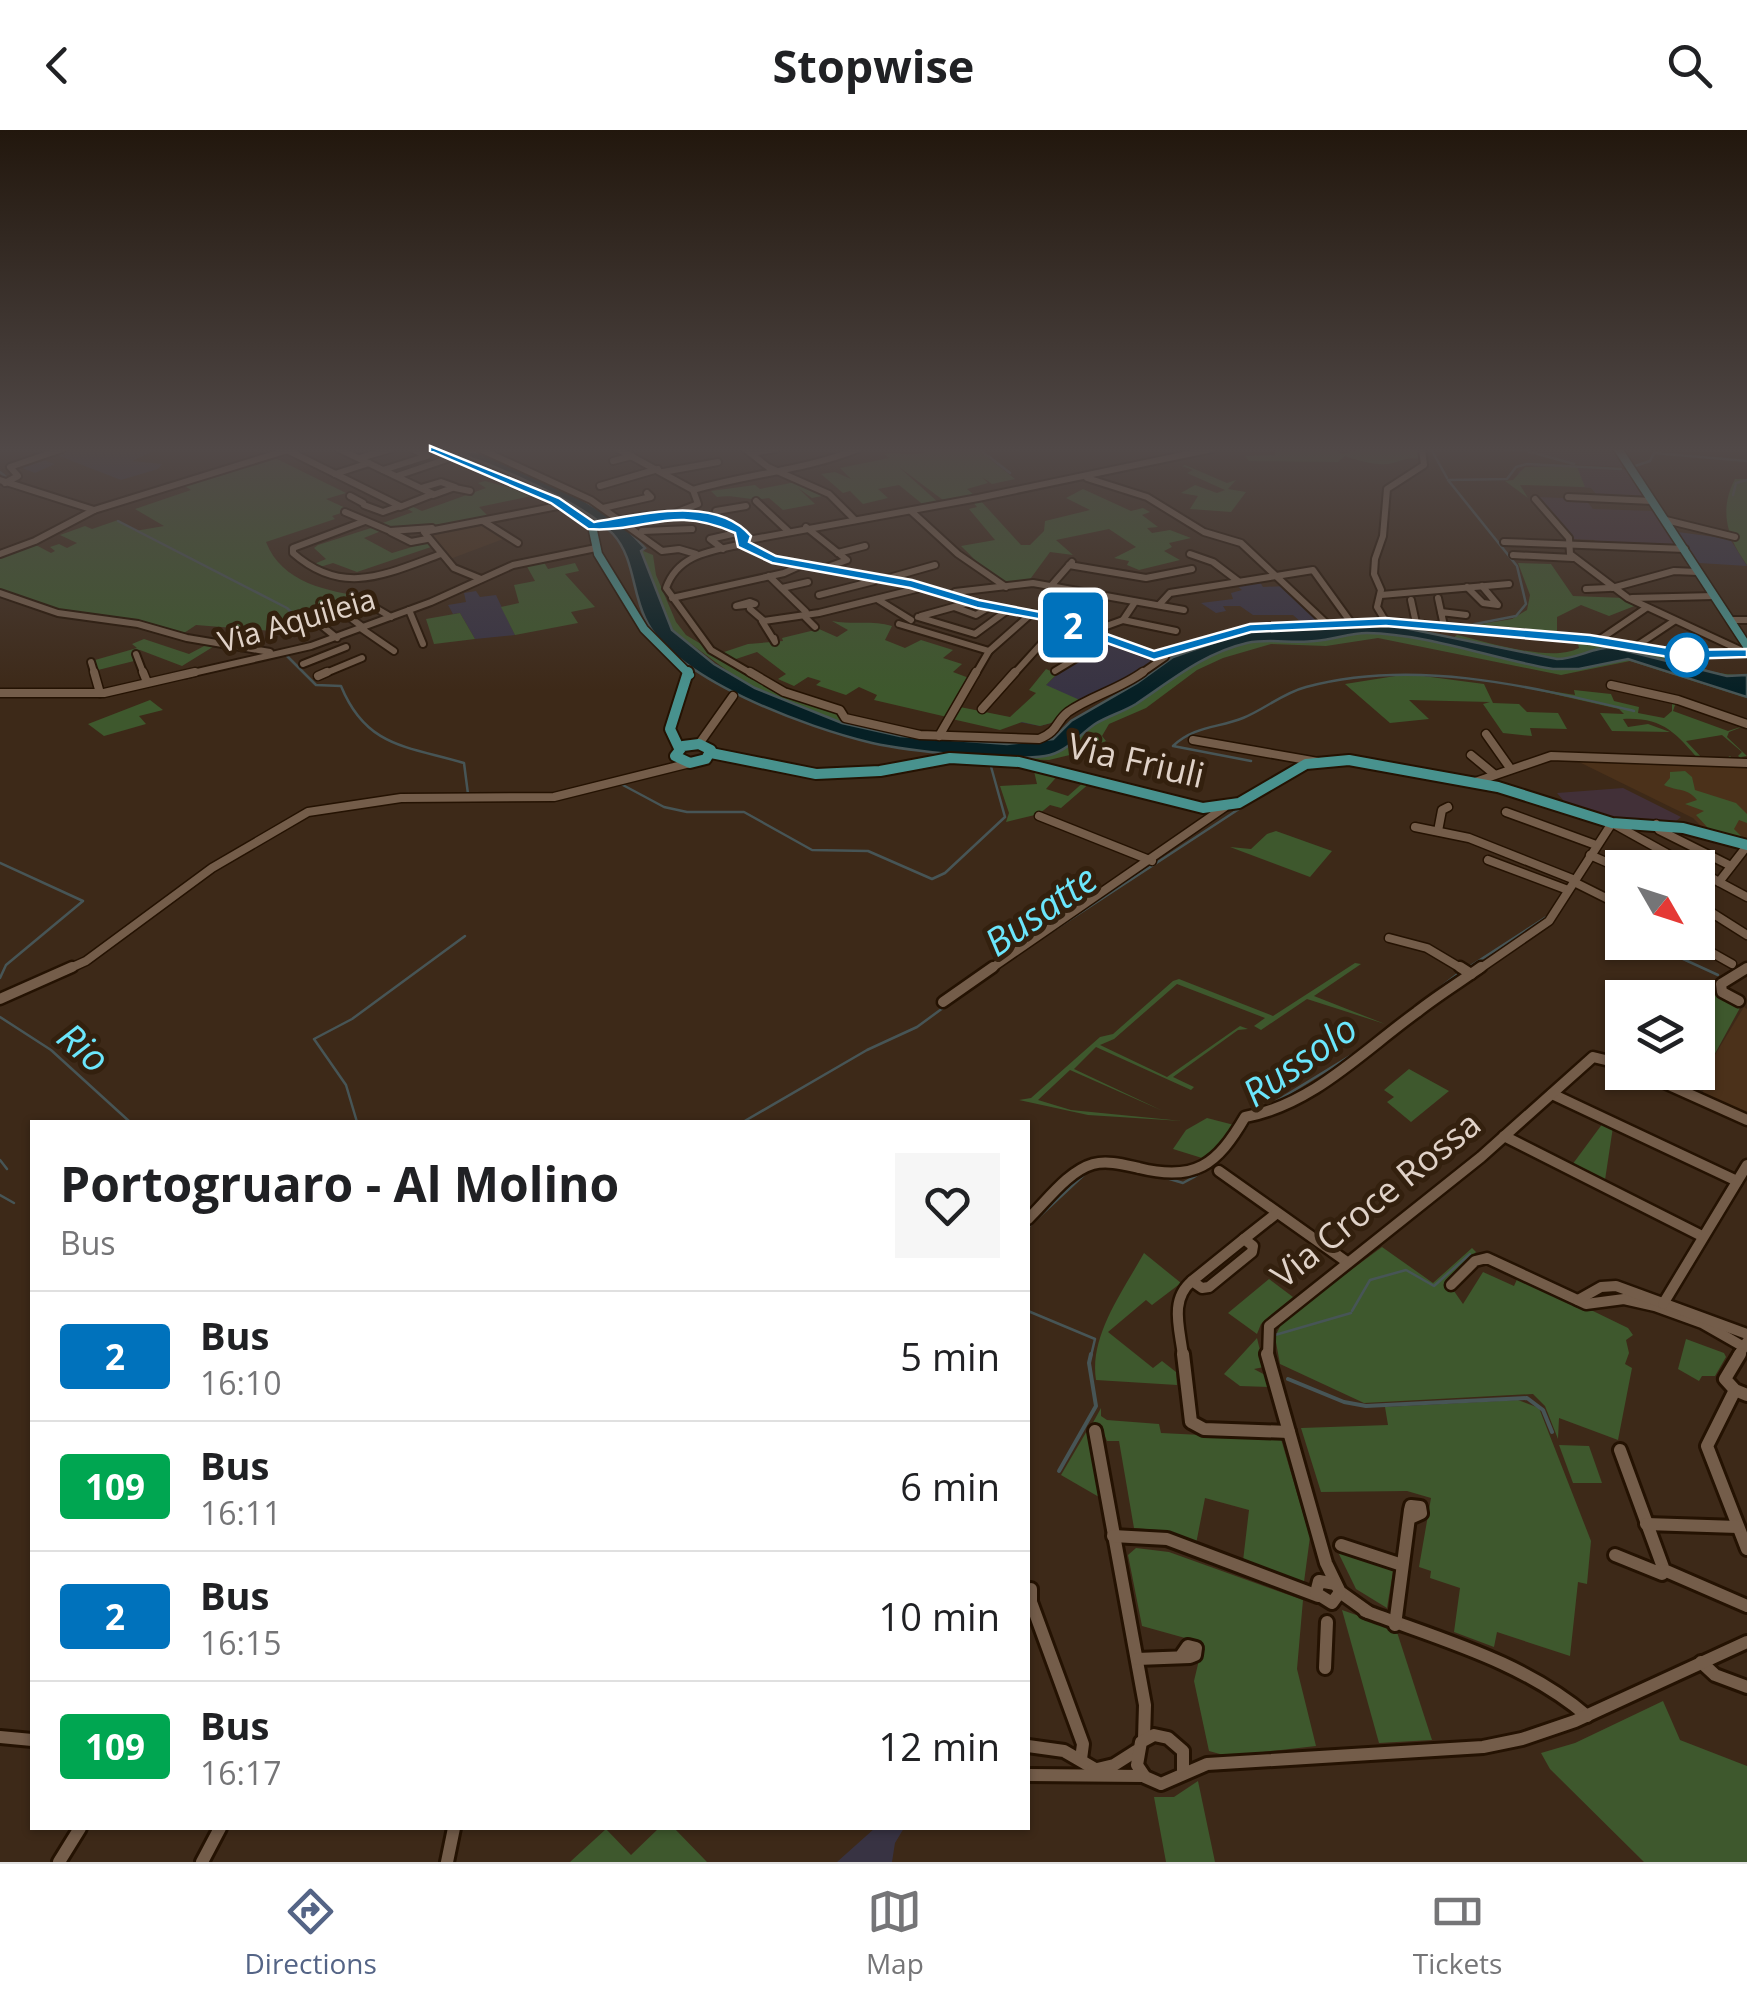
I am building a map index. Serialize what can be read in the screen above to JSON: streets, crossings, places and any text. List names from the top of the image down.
{
  "streets": {
    "main road": ["Via Friuli"],
    "street": ["Via Aquileia", "Via Croce Rossa"]
  },
  "water": ["Busatte", "Rio", "Russolo"],
  "lines": ["bus line 2"],
  "north": "bottom right",
  "page": {
    "header": "Stopwise",
    "on_map": "2",
    "heading": ["Portogruaro - Al Molino", "Bus"],
    "list": [
      {
        "mark": "2",
        "name": "Bus",
        "note": "16:10",
        "value": "5 min"
      },
      {
        "mark": "109",
        "name": "Bus",
        "note": "16:11",
        "value": "6 min"
      },
      {
        "mark": "2",
        "name": "Bus",
        "note": "16:15",
        "value": "10 min"
      },
      {
        "mark": "109",
        "name": "Bus",
        "note": "16:17",
        "value": "12 min"
      }
    ],
    "tabs": ["Directions", "Map", "Tickets"]
  }
}
